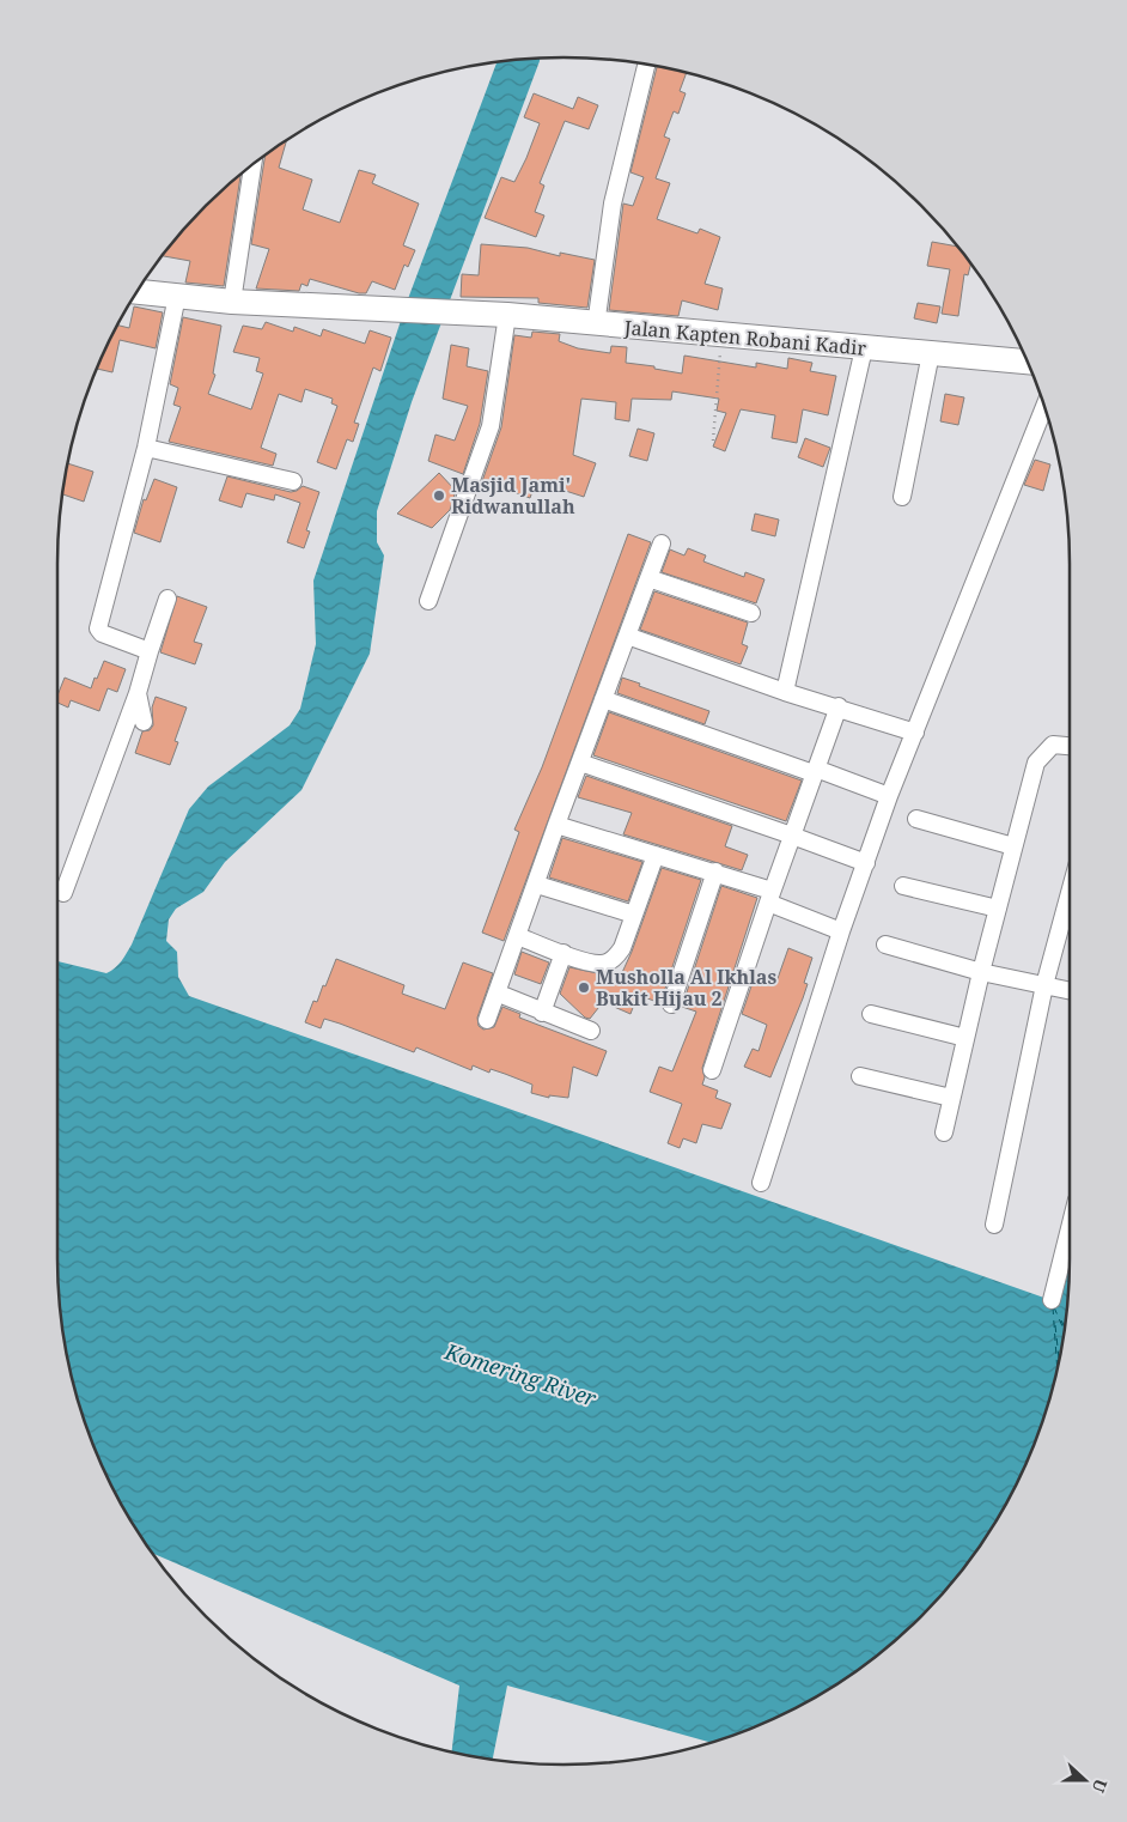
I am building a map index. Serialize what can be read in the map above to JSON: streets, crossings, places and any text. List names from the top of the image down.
{
  "streets": {
    "main road": ["Jalan Kapten Robani Kadir"]
  },
  "water": ["Komering River"],
  "places": ["Masjid Jami' Ridwanullah", "Musholla Al Ikhlas Bukit Hijau 2"],
  "north": "right"
}
